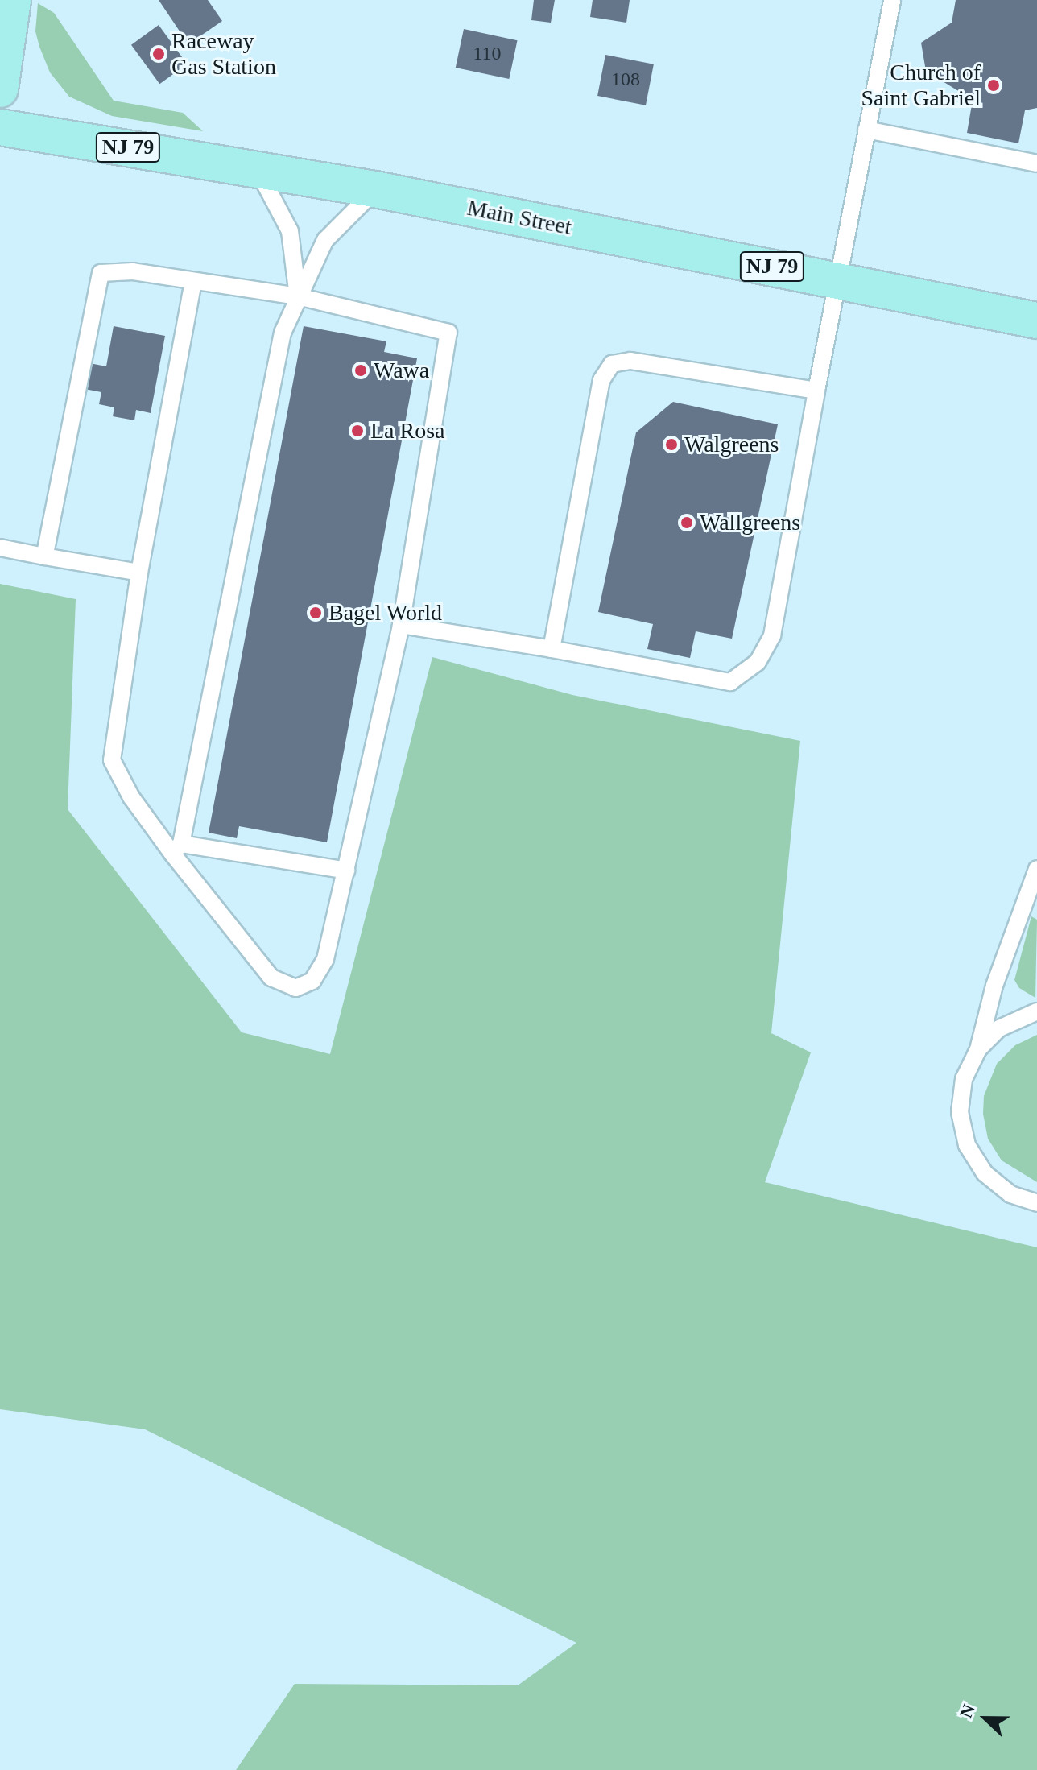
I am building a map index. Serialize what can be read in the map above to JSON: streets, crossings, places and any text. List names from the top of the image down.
{
  "streets": {
    "main road": ["NJ 79", "Main Street"]
  },
  "places": [
    "Raceway Gas Station",
    "Church of Saint Gabriel",
    "Wawa",
    "La Rosa",
    "Walgreens",
    "Wallgreens",
    "Bagel World"
  ],
  "house_numbers": ["110", "108"],
  "north": "left"
}
